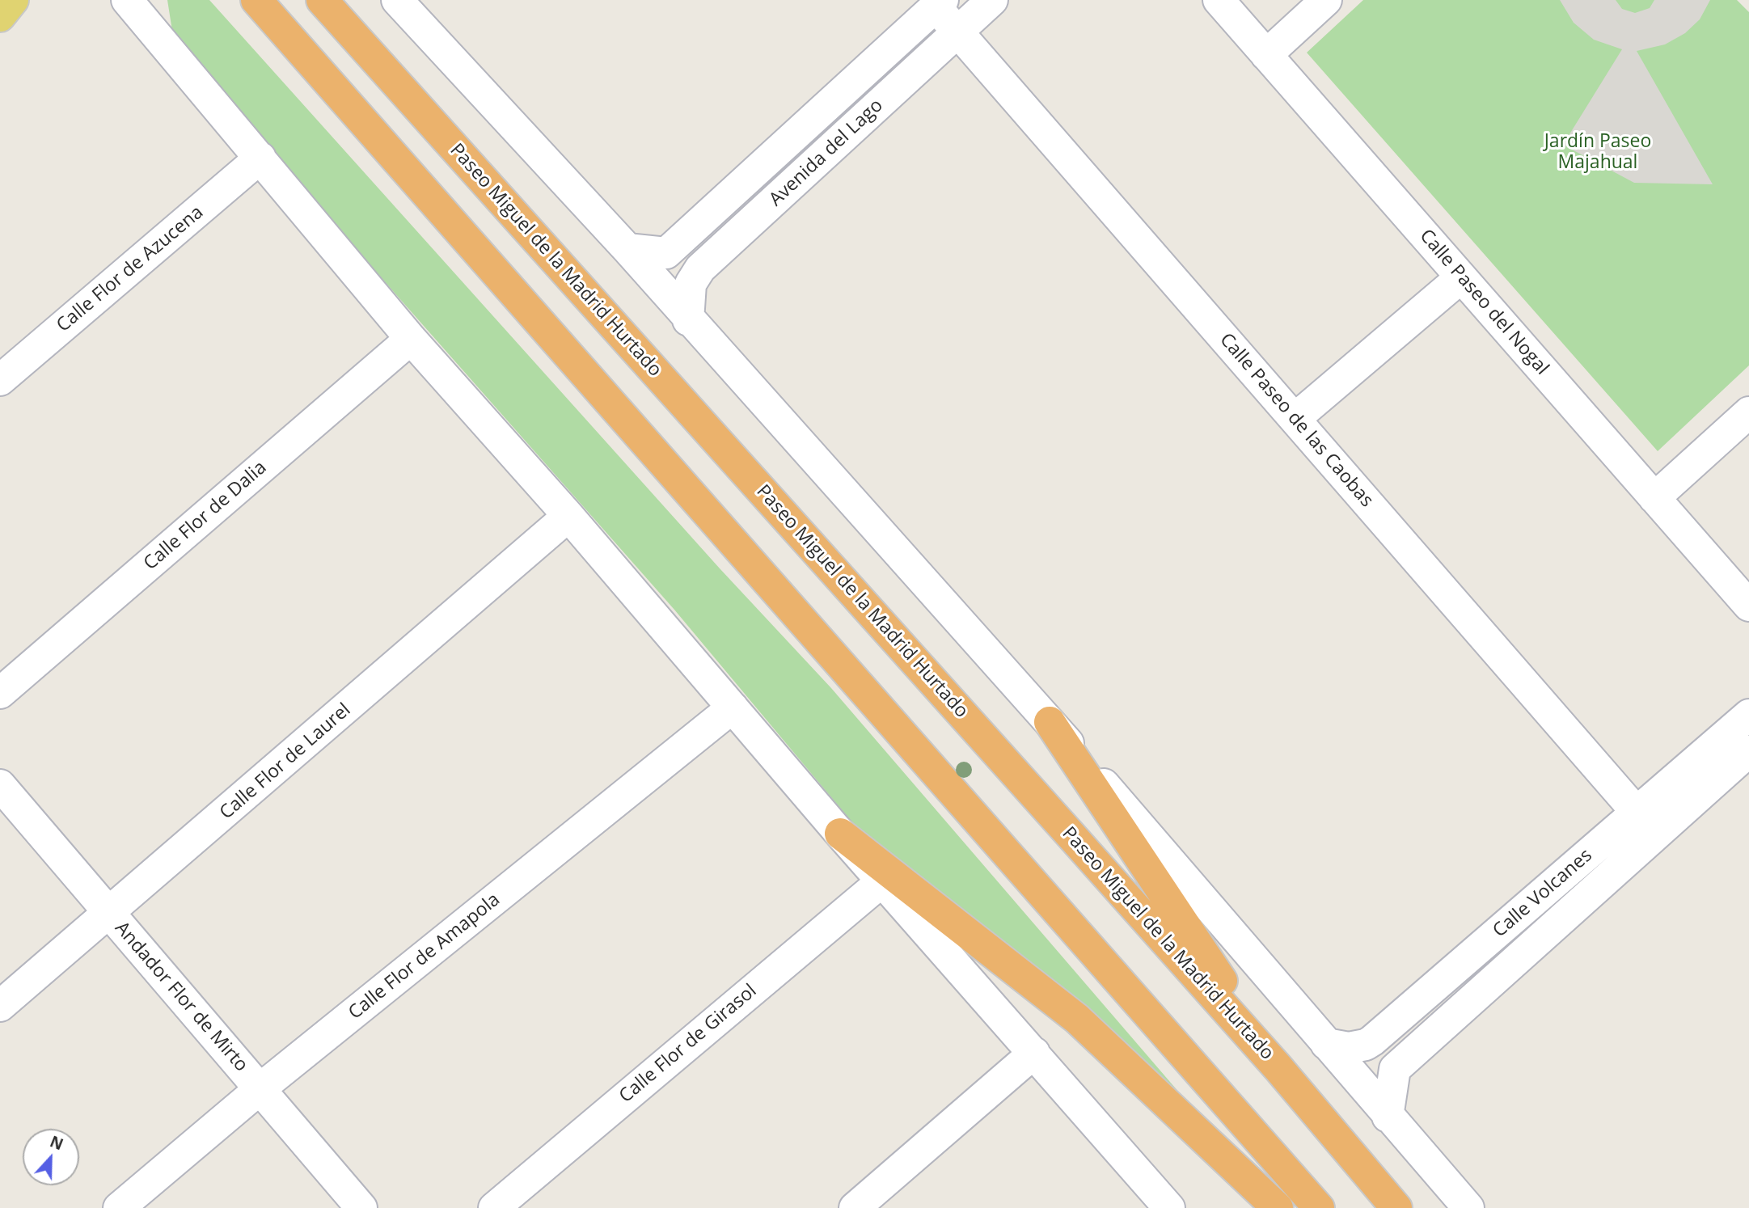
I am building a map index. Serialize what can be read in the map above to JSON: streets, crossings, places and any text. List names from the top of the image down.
{
  "streets": {
    "highway": ["Paseo Miguel de la Madrid Hurtado"],
    "street": [
      "Avenida del Lago",
      "Calle Flor de Azucena",
      "Calle Paseo del Nogal",
      "Calle Paseo de las Caobas",
      "Calle Flor de Dalia",
      "Calle Flor de Laurel",
      "Calle Volcanes",
      "Calle Flor de Amapola",
      "Andador Flor de Mirto",
      "Calle Flor de Girasol"
    ]
  },
  "crossings": [
    ["Avenida del Lago", "Calle Paseo de las Caobas"],
    ["Calle Paseo de las Caobas", "Calle Volcanes"],
    ["Calle Flor de Laurel", "Andador Flor de Mirto"],
    ["Calle Flor de Amapola", "Andador Flor de Mirto"]
  ],
  "parks": ["Jardín Paseo Majahual"],
  "north": "top"
}
